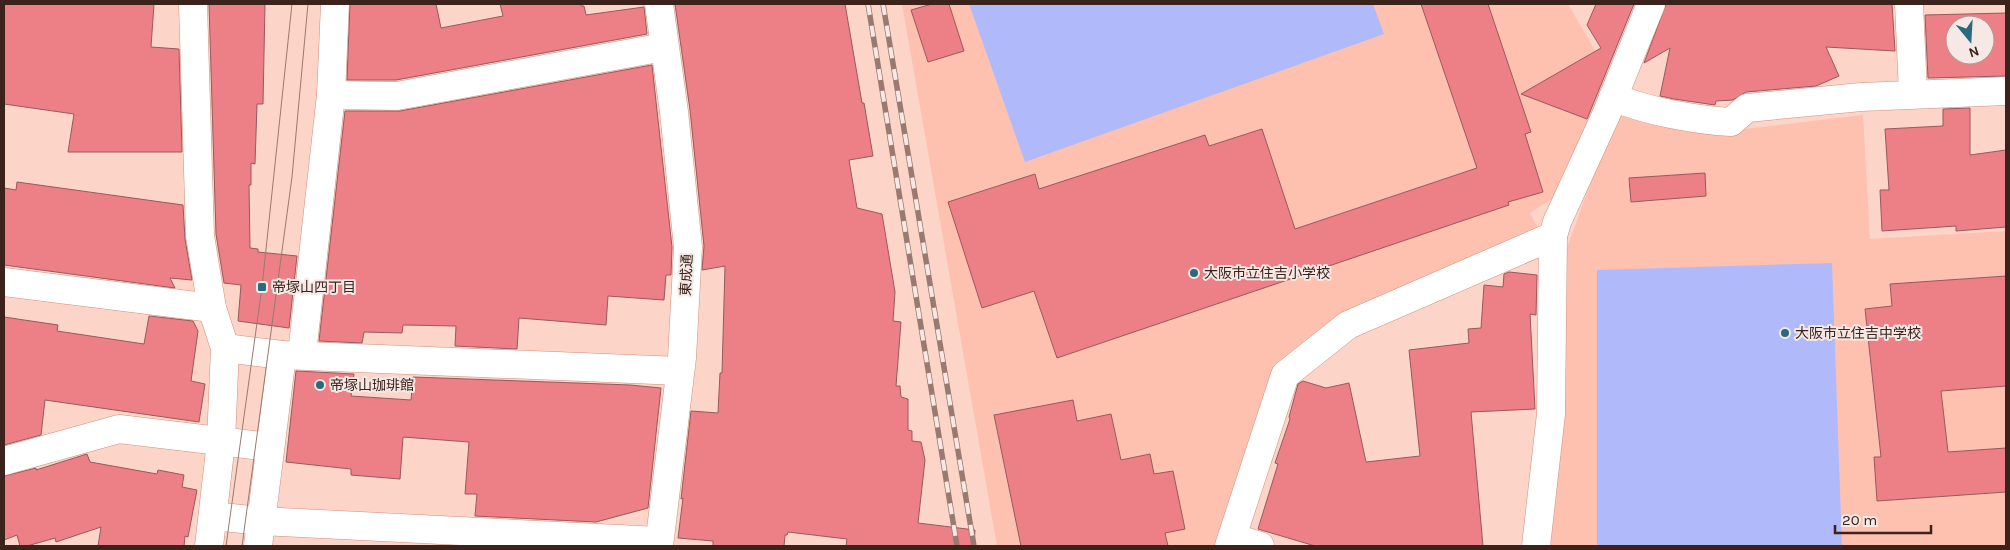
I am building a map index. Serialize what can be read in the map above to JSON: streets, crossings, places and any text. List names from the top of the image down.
{
  "streets": {
    "street": ["東成通"]
  },
  "places": {
    "other": ["大阪市立住吉小学校", "大阪市立住吉中学校", "帝塚山珈琲館"],
    "transit": ["帝塚山四丁目"]
  },
  "scale_bar": "20 m",
  "north": "bottom"
}
